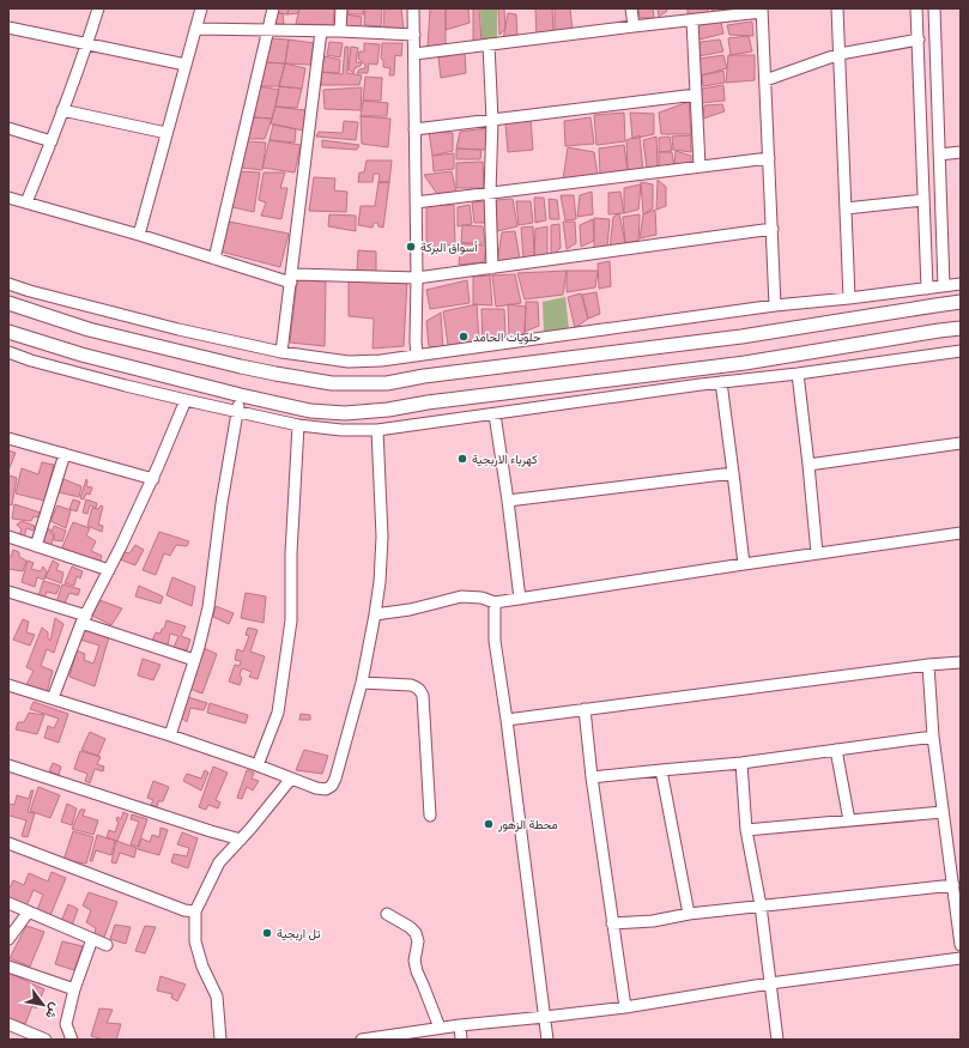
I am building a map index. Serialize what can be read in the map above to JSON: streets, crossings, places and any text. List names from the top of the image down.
{
  "places": [
    "أسواق البركة",
    "حلويات الحامد",
    "كهرباء الاربجية",
    "محطة الزهور",
    "تل اربجية"
  ],
  "north": "bottom right"
}
